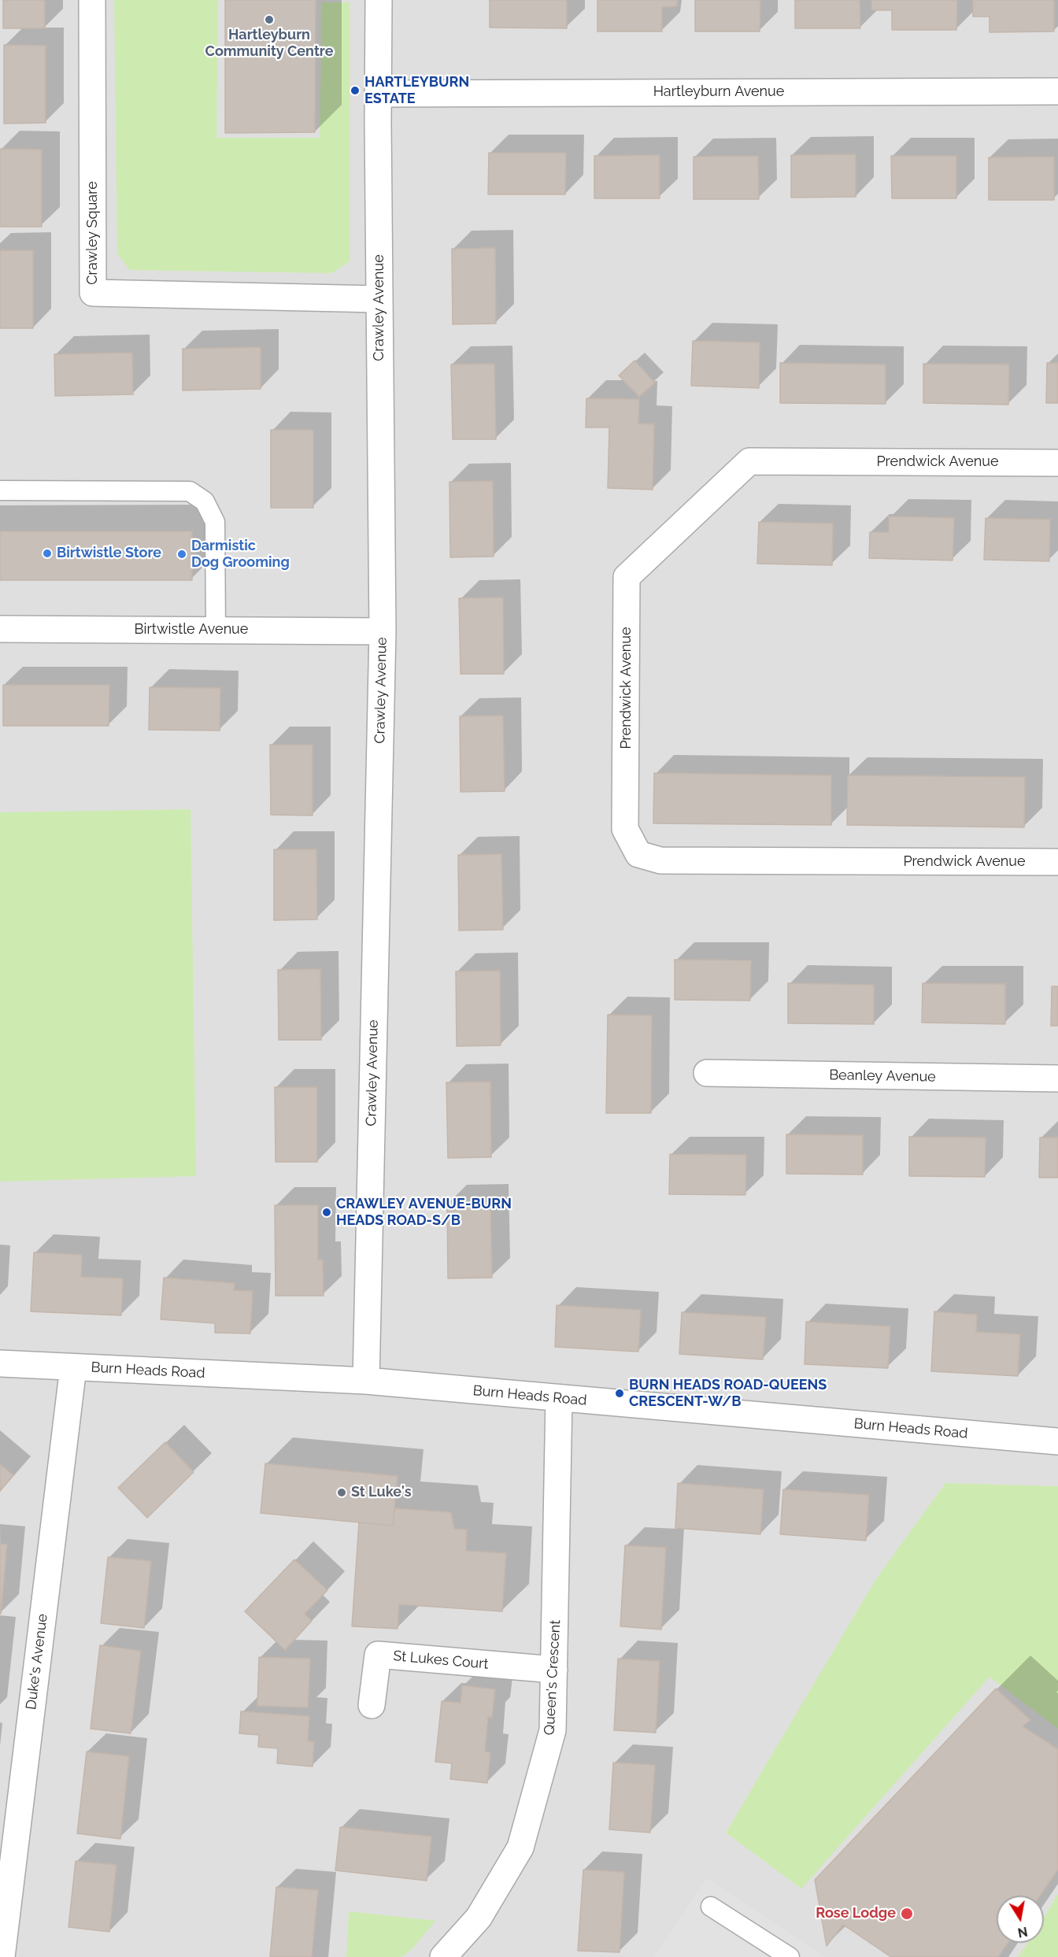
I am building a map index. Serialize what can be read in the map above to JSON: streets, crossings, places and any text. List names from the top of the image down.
{
  "streets": {
    "street": [
      "Hartleyburn Avenue",
      "Crawley Square",
      "Crawley Avenue",
      "Prendwick Avenue",
      "Birtwistle Avenue",
      "Beanley Avenue",
      "Burn Heads Road",
      "St Lukes Court",
      "Duke's Avenue",
      "Queen's Crescent"
    ]
  },
  "crossings": [
    ["Hartleyburn Avenue", "Crawley Avenue"],
    ["Crawley Square", "Crawley Avenue"],
    ["Crawley Avenue", "Birtwistle Avenue"],
    ["Crawley Avenue", "Burn Heads Road"],
    ["Burn Heads Road", "Duke's Avenue"],
    ["Burn Heads Road", "Queen's Crescent"],
    ["St Lukes Court", "Queen's Crescent"]
  ],
  "places": [
    "Hartleyburn Community Centre",
    "HARTLEYBURN ESTATE",
    "Birtwistle Store",
    "Darmistic Dog Grooming",
    "CRAWLEY AVENUE-BURN HEADS ROAD-S/B",
    "BURN HEADS ROAD-QUEENS CRESCENT-W/B",
    "St Luke's",
    "Rose Lodge"
  ],
  "north": "bottom"
}
